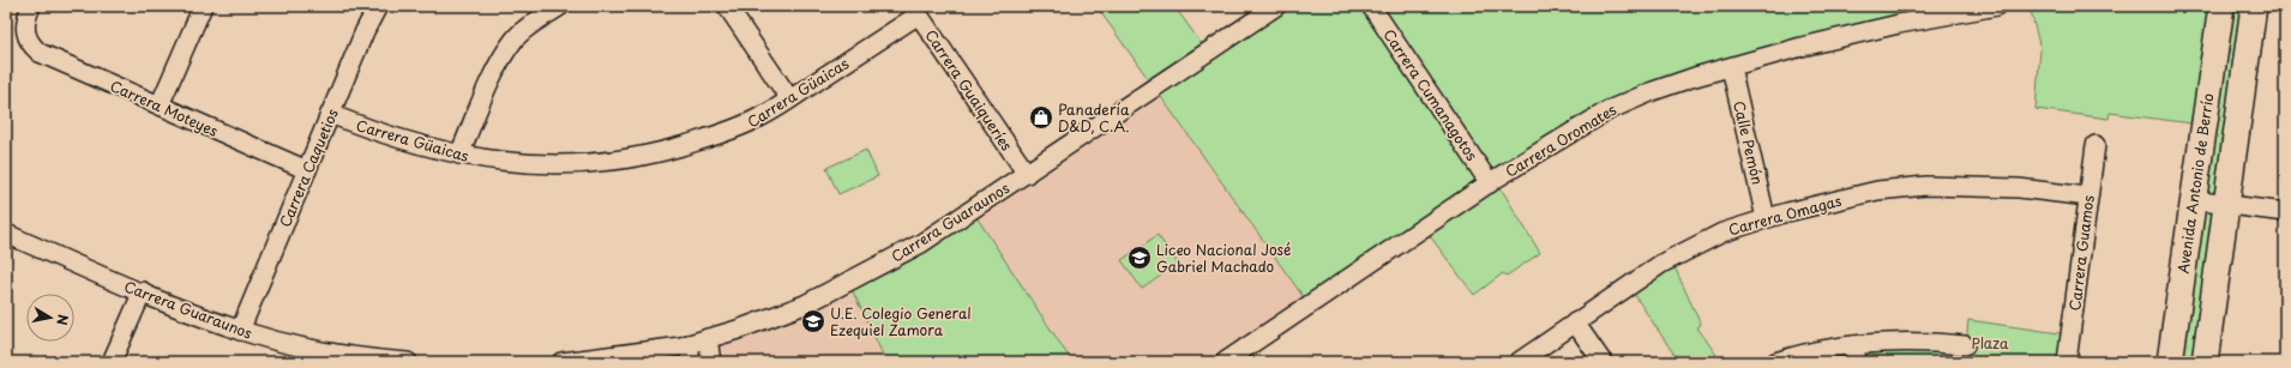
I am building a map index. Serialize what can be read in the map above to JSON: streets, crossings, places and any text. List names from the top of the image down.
{
  "streets": {
    "street": [
      "Carrera Guaiqueríes",
      "Carrera Güaicas",
      "Carrera Cumanagotos",
      "Carrera Moteyes",
      "Carrera Oromates",
      "Calle Pemón",
      "Carrera Caquetios",
      "Avenida Antonio de Berrío",
      "Carrera Omagas",
      "Carrera Guaraunos",
      "Carrera Guamos"
    ]
  },
  "crossings": [
    ["Carrera Guaiqueríes", "Carrera Güaicas"],
    ["Carrera Guaiqueríes", "Carrera Guaraunos"],
    ["Carrera Güaicas", "Carrera Caquetios"],
    ["Carrera Cumanagotos", "Carrera Oromates"],
    ["Carrera Moteyes", "Carrera Caquetios"],
    ["Carrera Oromates", "Calle Pemón"],
    ["Calle Pemón", "Carrera Omagas"],
    ["Carrera Caquetios", "Carrera Guaraunos"],
    ["Carrera Omagas", "Carrera Guamos"]
  ],
  "parks": ["Plaza"],
  "places": {
    "shop": ["Panadería D&D, C.A."],
    "school or university": ["Liceo Nacional José Gabriel Machado", "U.E. Colegio General Ezequiel Zamora"]
  },
  "north": "right"
}
